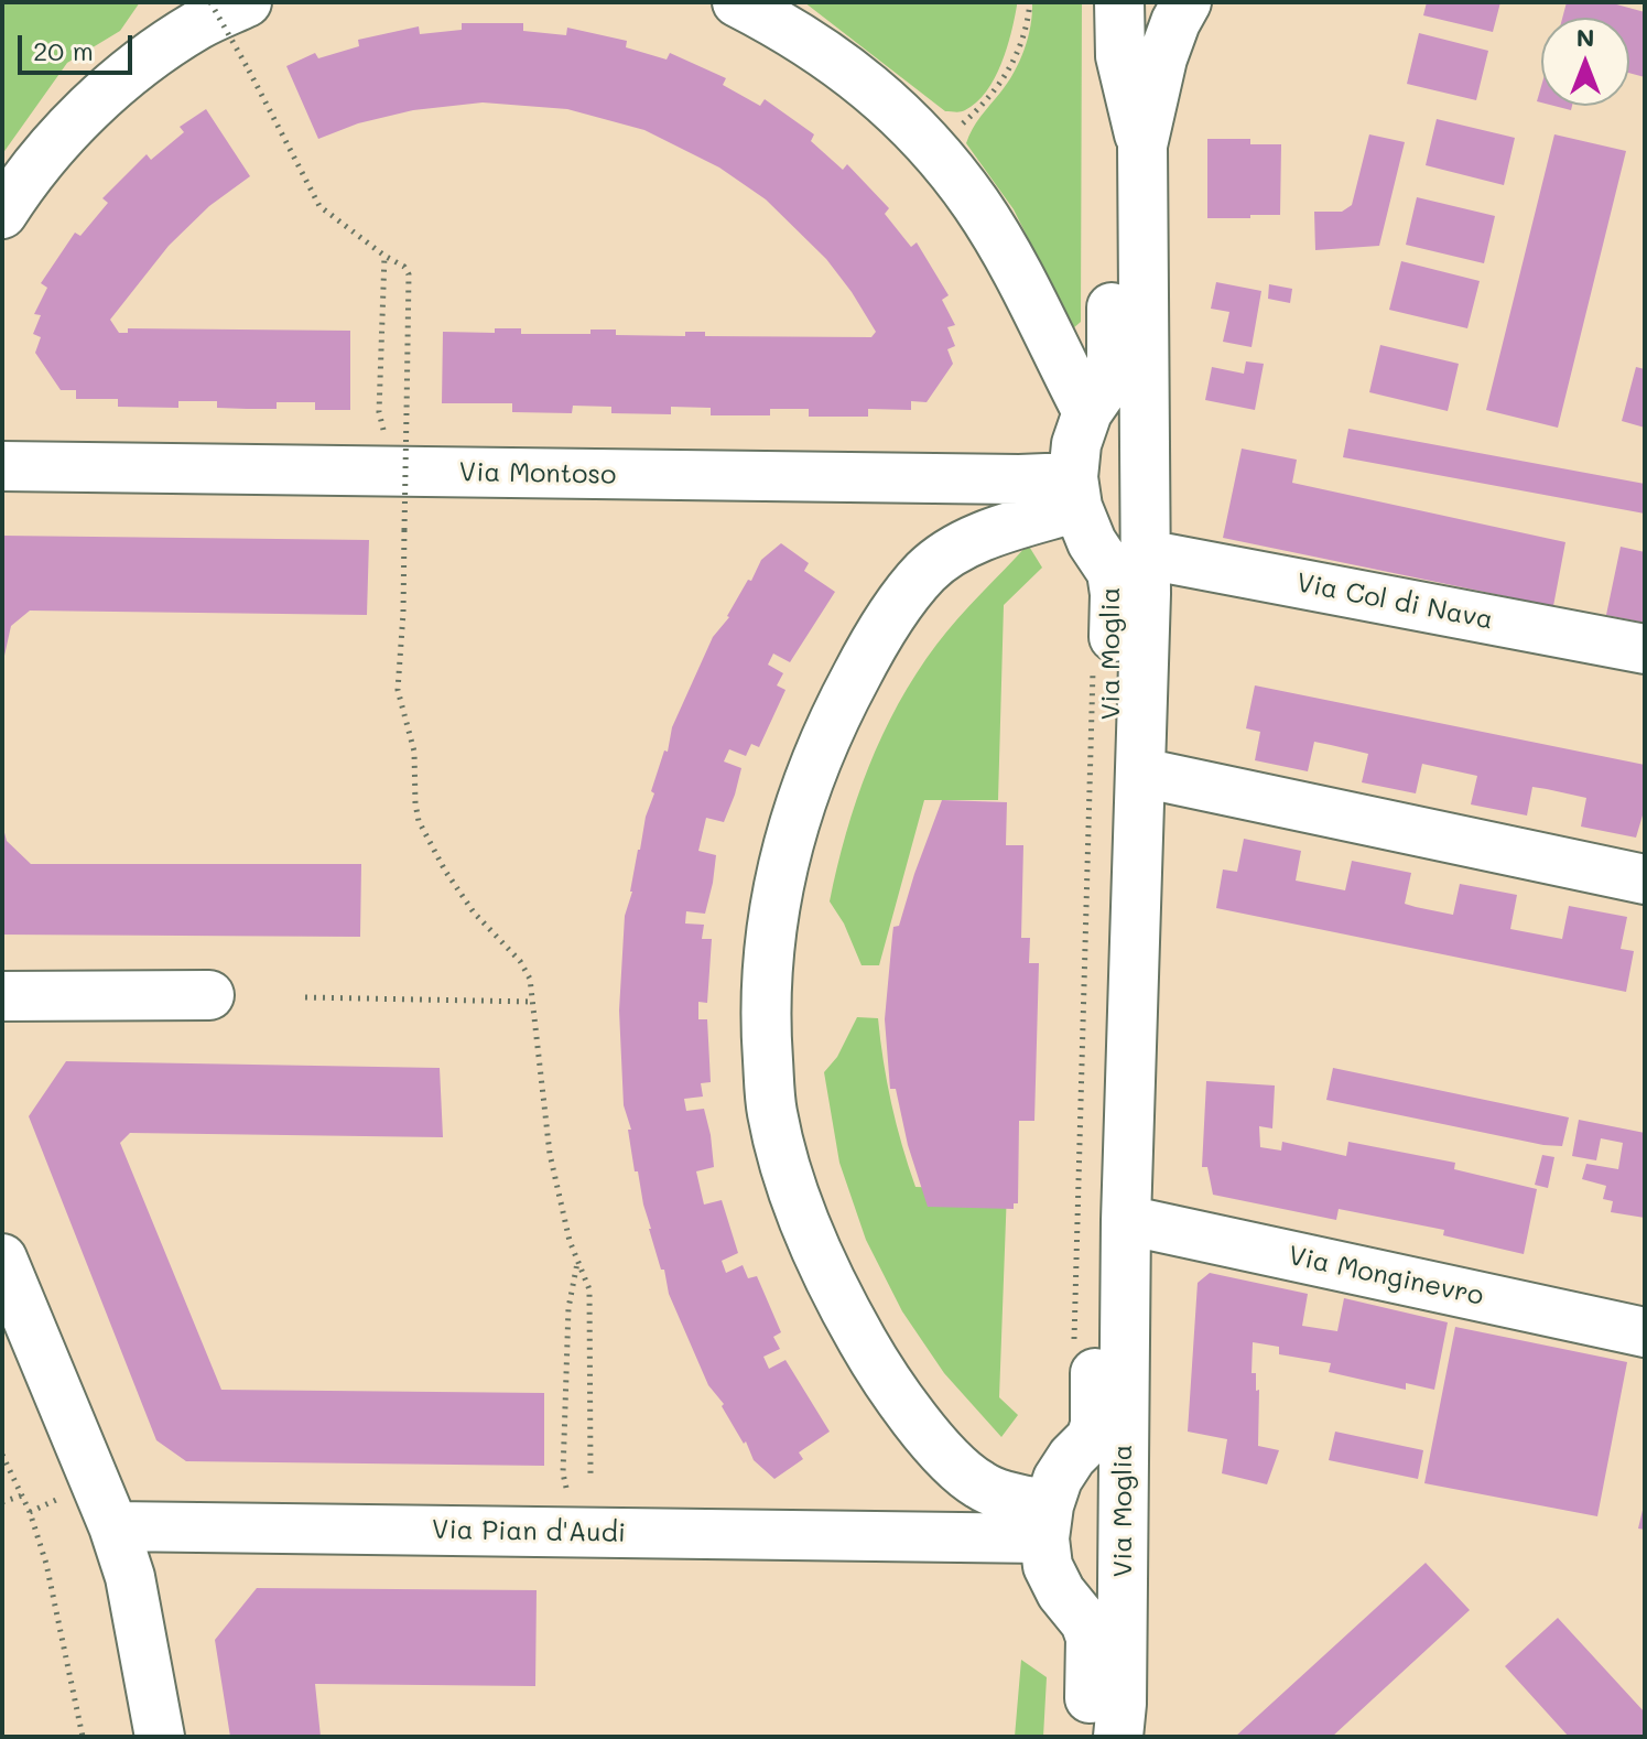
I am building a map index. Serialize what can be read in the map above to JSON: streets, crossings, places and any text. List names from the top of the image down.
{
  "streets": {
    "street": [
      "Via Montoso",
      "Via Col di Nava",
      "Via Moglia",
      "Via Monginevro",
      "Via Pian d'Audi"
    ]
  },
  "crossings": [
    ["Via Montoso", "Via Moglia"],
    ["Via Col di Nava", "Via Moglia"],
    ["Via Moglia", "Via Monginevro"],
    ["Via Moglia", "Via Pian d'Audi"]
  ],
  "scale_bar": "20 m",
  "north": "top"
}
